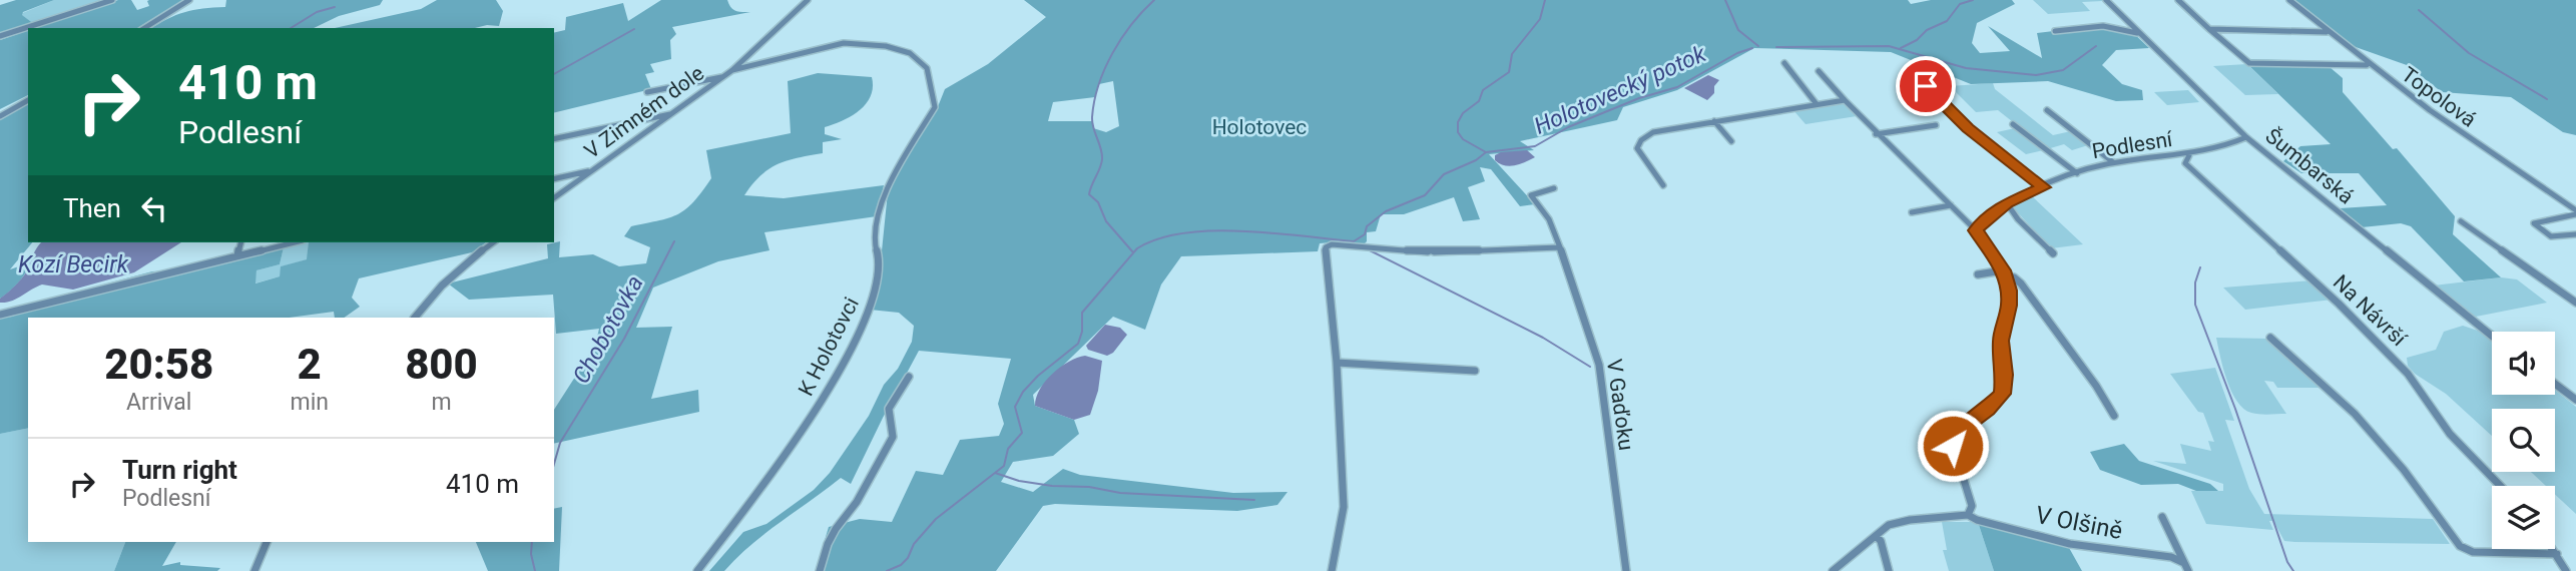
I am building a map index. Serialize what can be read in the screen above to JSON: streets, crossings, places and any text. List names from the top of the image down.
{
  "streets": {
    "street": [
      "Topolová",
      "V Zimném dole",
      "Podlesní",
      "Šumbarská",
      "Na Návrší",
      "K Holotovci",
      "V Gaďoku",
      "V Olšině"
    ]
  },
  "crossings": [
    ["V Zimném dole", "K Holotovci"],
    ["Podlesní", "Šumbarská"],
    ["Podlesní", "Na Návrší"]
  ],
  "water": ["Holotovecký potok", "Kozí Becirk", "Chobotovka"],
  "parks": ["Holotovec"],
  "page": {
    "turn": ["410 m", "Podlesní"],
    "then": "Then",
    "eta": [
      "20:58",
      "Arrival",
      "2",
      "min",
      "800",
      "m"
    ],
    "list": [
      {
        "name": "Turn right",
        "note": "Podlesní",
        "value": "410 m"
      }
    ]
  }
}
